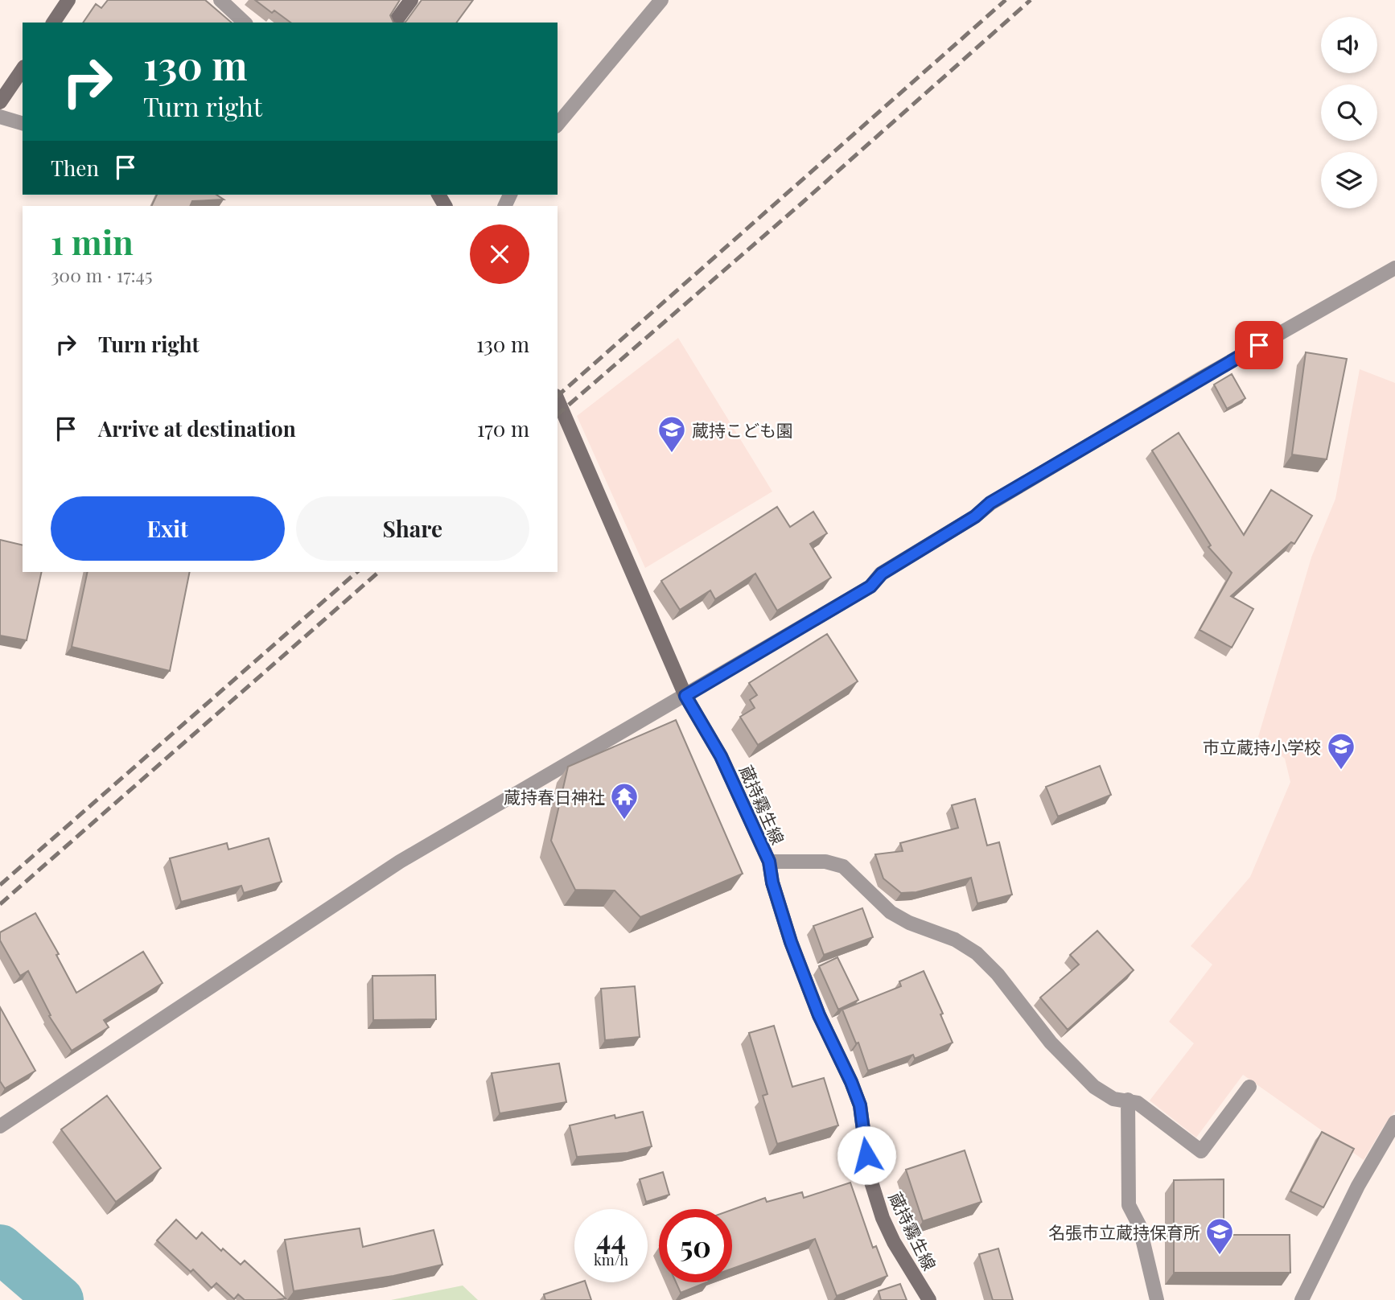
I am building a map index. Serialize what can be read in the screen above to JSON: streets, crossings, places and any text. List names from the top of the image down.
{
  "streets": {
    "main road": ["蔵持霧生線"]
  },
  "places": {
    "school or university": ["蔵持こども園", "市立蔵持小学校", "名張市立蔵持保育所"],
    "temple": ["蔵持春日神社"]
  },
  "page": {
    "turn": ["130 m", "Turn right"],
    "then": "Then",
    "heading": ["1 min", "300 m · 17:45"],
    "list": [
      {
        "name": "Turn right",
        "value": "130 m"
      },
      {
        "name": "Arrive at destination",
        "value": "170 m"
      }
    ],
    "buttons": ["Exit", "Share"],
    "speed": "44 km/h",
    "limit": "50"
  }
}
